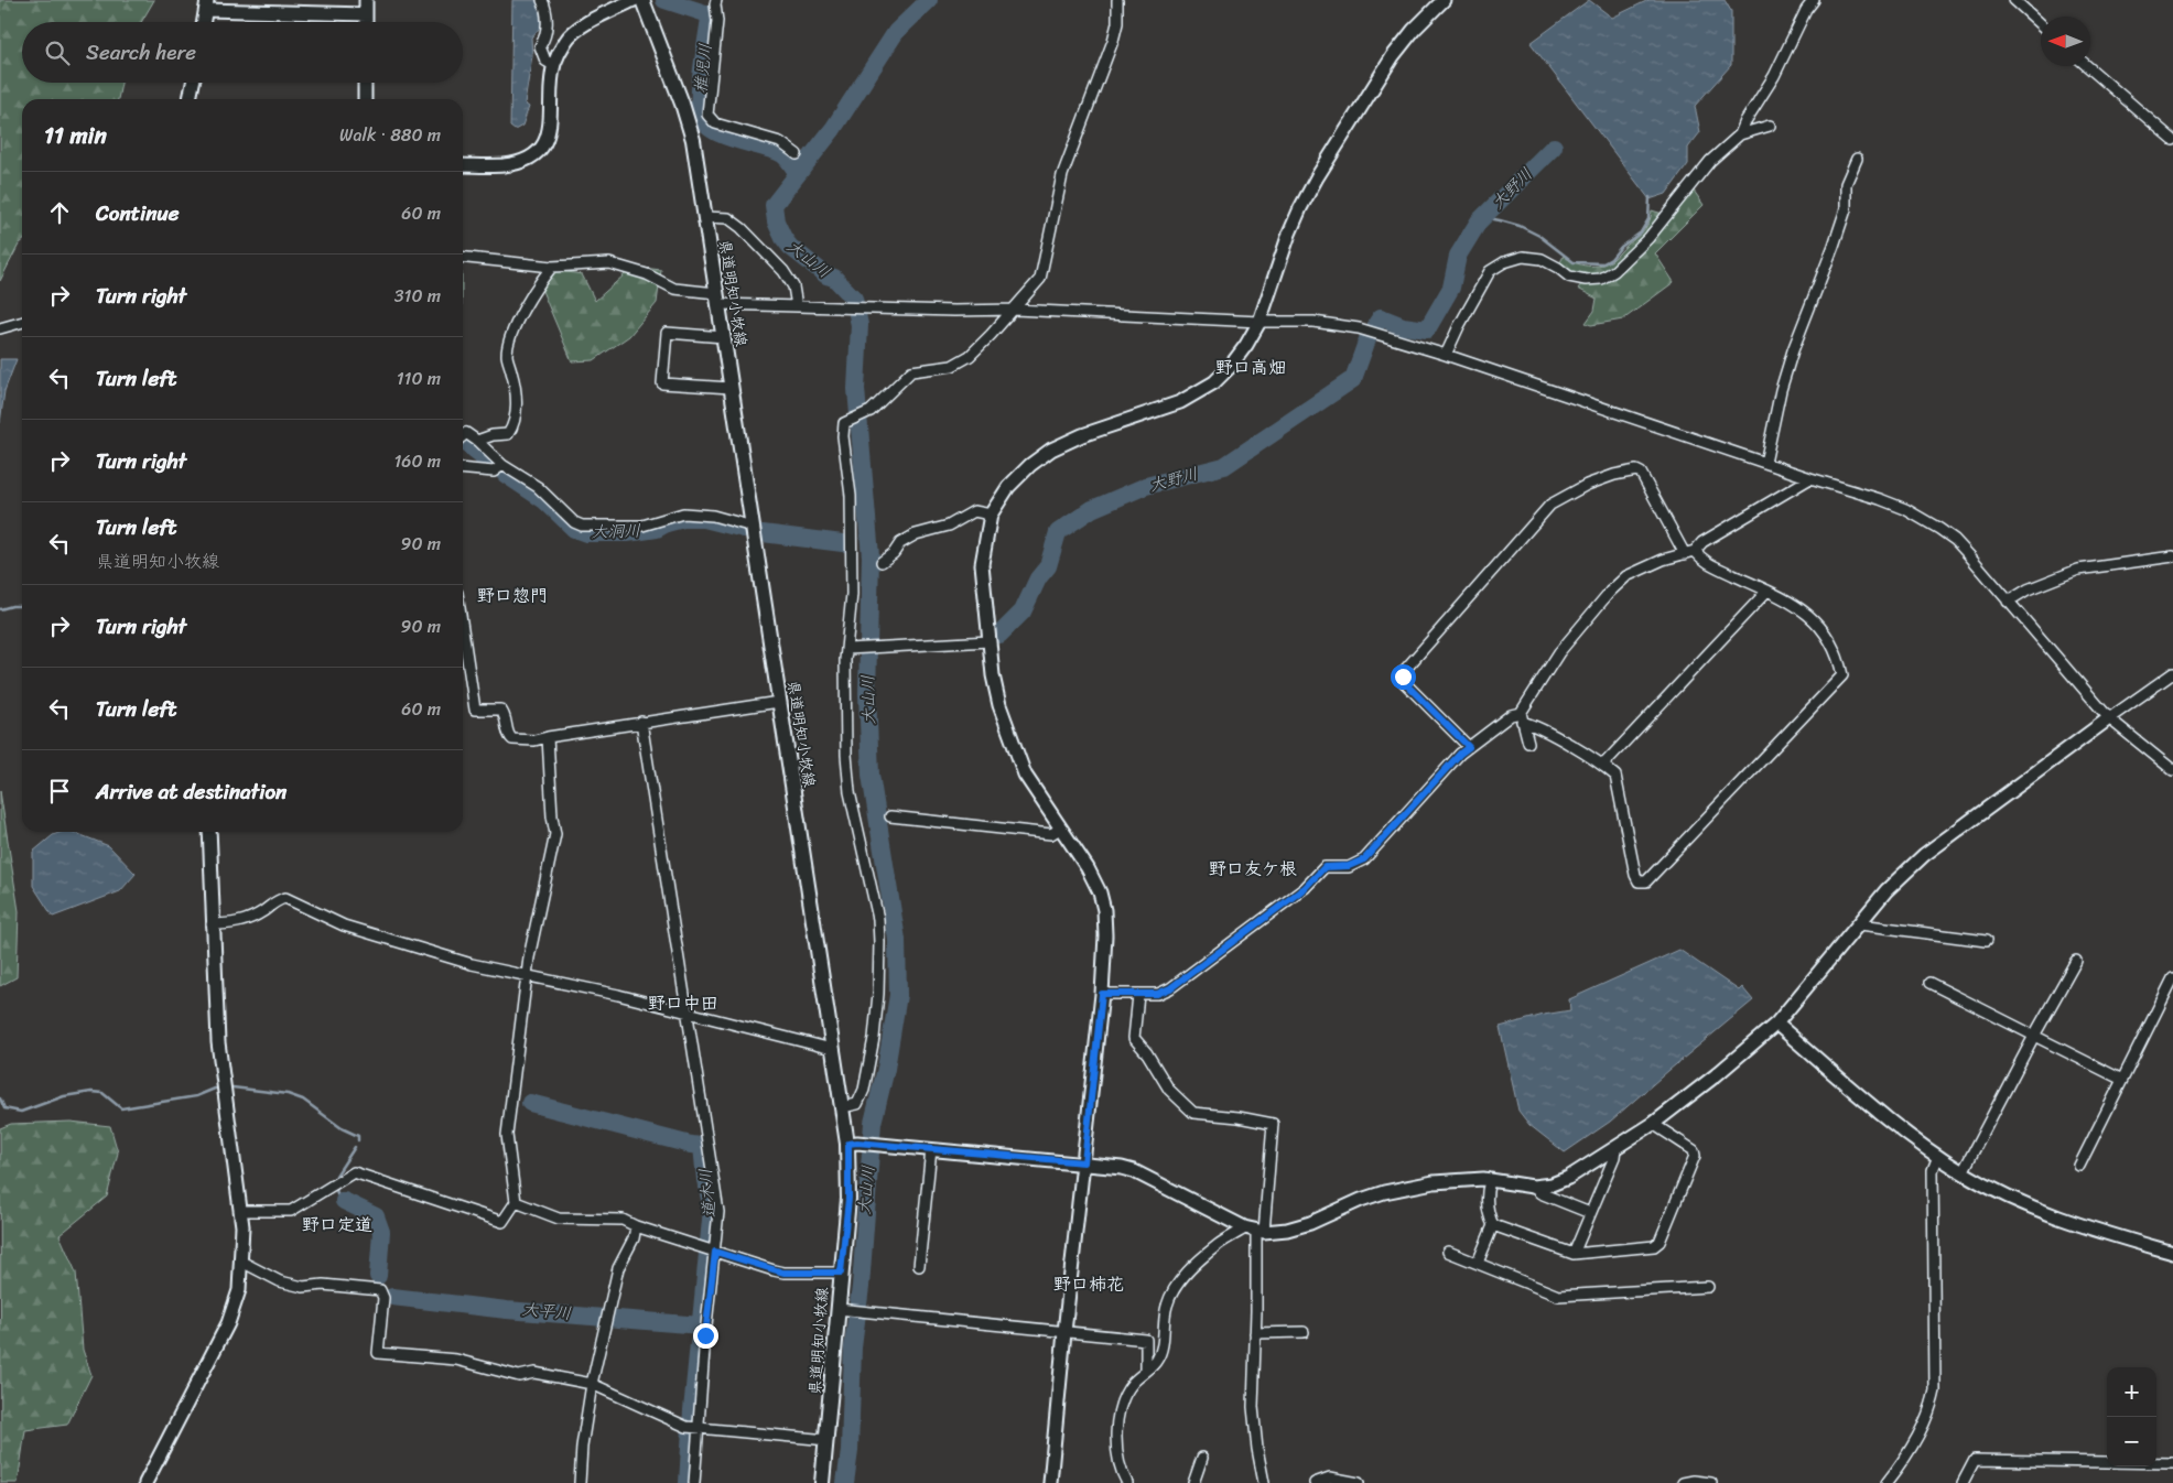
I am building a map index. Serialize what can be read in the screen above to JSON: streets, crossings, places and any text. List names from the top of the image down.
{
  "streets": {
    "main road": ["県道明知小牧線"]
  },
  "districts": [
    "野口高畑",
    "野口惣門",
    "野口友ケ根",
    "野口中田",
    "野口定道",
    "野口柿花"
  ],
  "water": [
    "椎児川",
    "大野川",
    "大山川",
    "大洞川",
    "道木川",
    "大平川"
  ],
  "north": "left",
  "page": {
    "search": "Search here",
    "heading": ["11 min", "Walk · 880 m"],
    "list": [
      ["Continue", "60 m"],
      ["Turn right", "310 m"],
      ["Turn left", "110 m"],
      ["Turn right", "160 m"],
      ["Turn left", "県道明知小牧線", "90 m"],
      ["Turn right", "90 m"],
      ["Turn left", "60 m"],
      "Arrive at destination"
    ],
    "map_buttons": ["+", "−"]
  }
}
